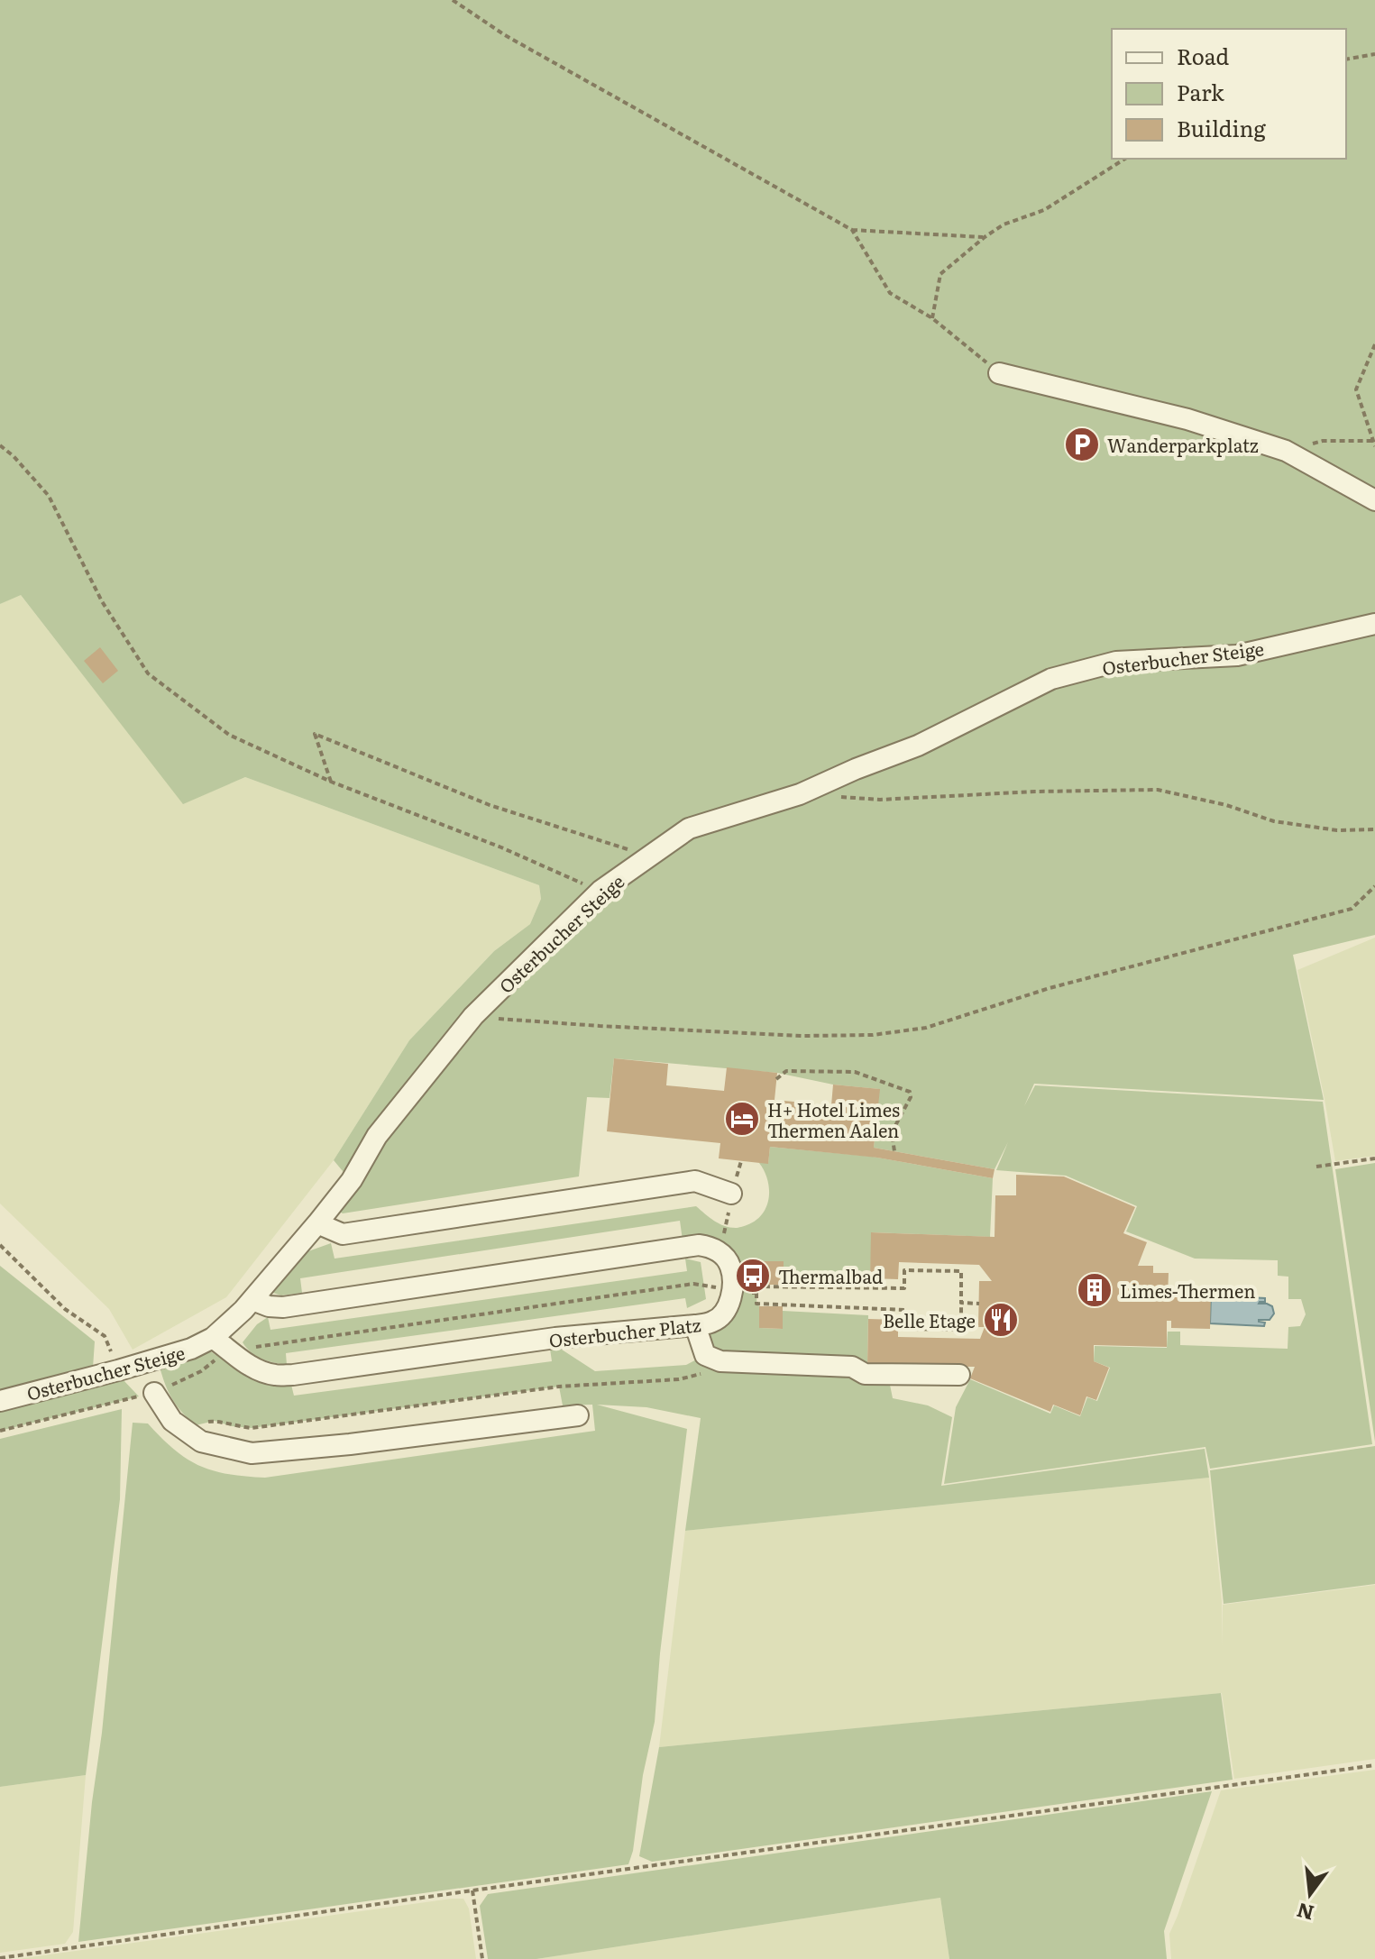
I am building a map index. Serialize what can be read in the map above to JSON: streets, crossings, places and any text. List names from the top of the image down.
{
  "streets": {
    "street": ["Osterbucher Steige", "Osterbucher Platz"]
  },
  "crossings": [
    ["Osterbucher Steige", "Osterbucher Platz"]
  ],
  "places": {
    "parking": ["Wanderparkplatz"],
    "hotel": ["H+ Hotel Limes Thermen Aalen"],
    "bus stop": ["Thermalbad"],
    "building": ["Limes-Thermen"],
    "restaurant": ["Belle Etage"]
  },
  "legend": ["Road", "Park", "Building"],
  "north": "bottom"
}
